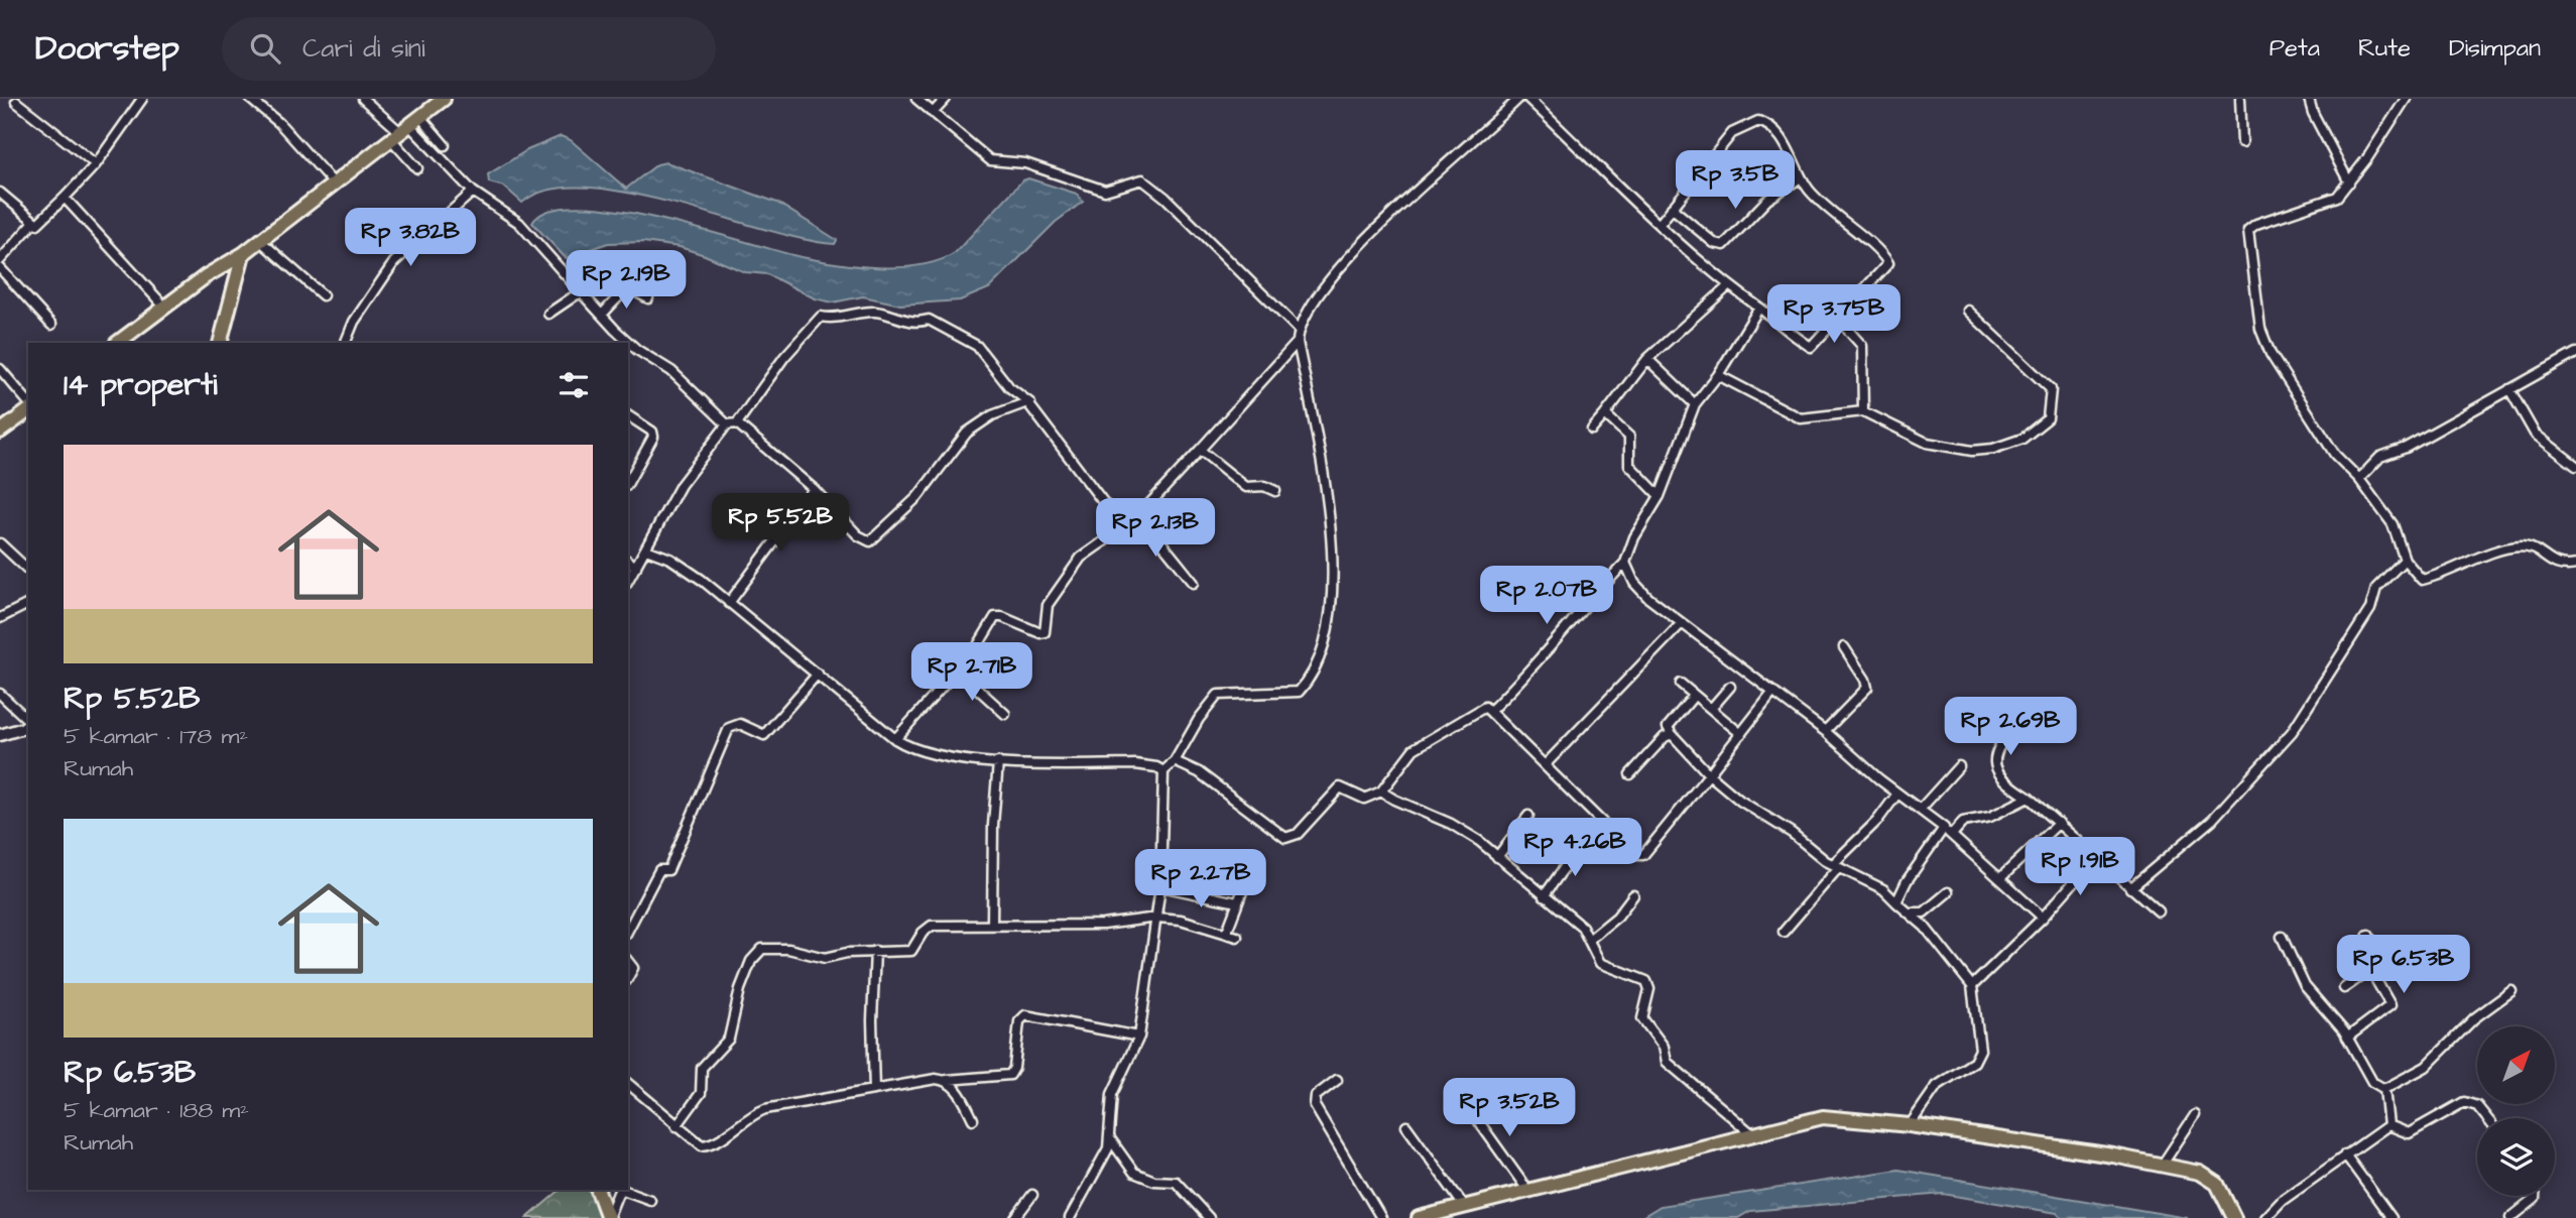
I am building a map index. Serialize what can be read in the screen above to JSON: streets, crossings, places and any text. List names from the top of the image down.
{
  "north": "top right",
  "page": {
    "header": "Doorstep",
    "search": "Cari di sini",
    "nav": ["Peta", "Rute", "Disimpan"],
    "price": [
      "Rp 3.5B",
      "Rp 3.82B",
      "Rp 2.19B",
      "Rp 3.75B",
      "Rp 5.52B",
      "Rp 2.13B",
      "Rp 2.07B",
      "Rp 2.71B",
      "Rp 2.69B",
      "Rp 4.26B",
      "Rp 1.91B",
      "Rp 2.27B",
      "Rp 6.53B",
      "Rp 3.52B"
    ],
    "heading": "14 properti",
    "list": [
      {
        "name": "Rp 5.52B",
        "note": "5 kamar · 178 m² · Rumah"
      },
      {
        "name": "Rp 6.53B",
        "note": "5 kamar · 188 m² · Rumah"
      }
    ]
  }
}
